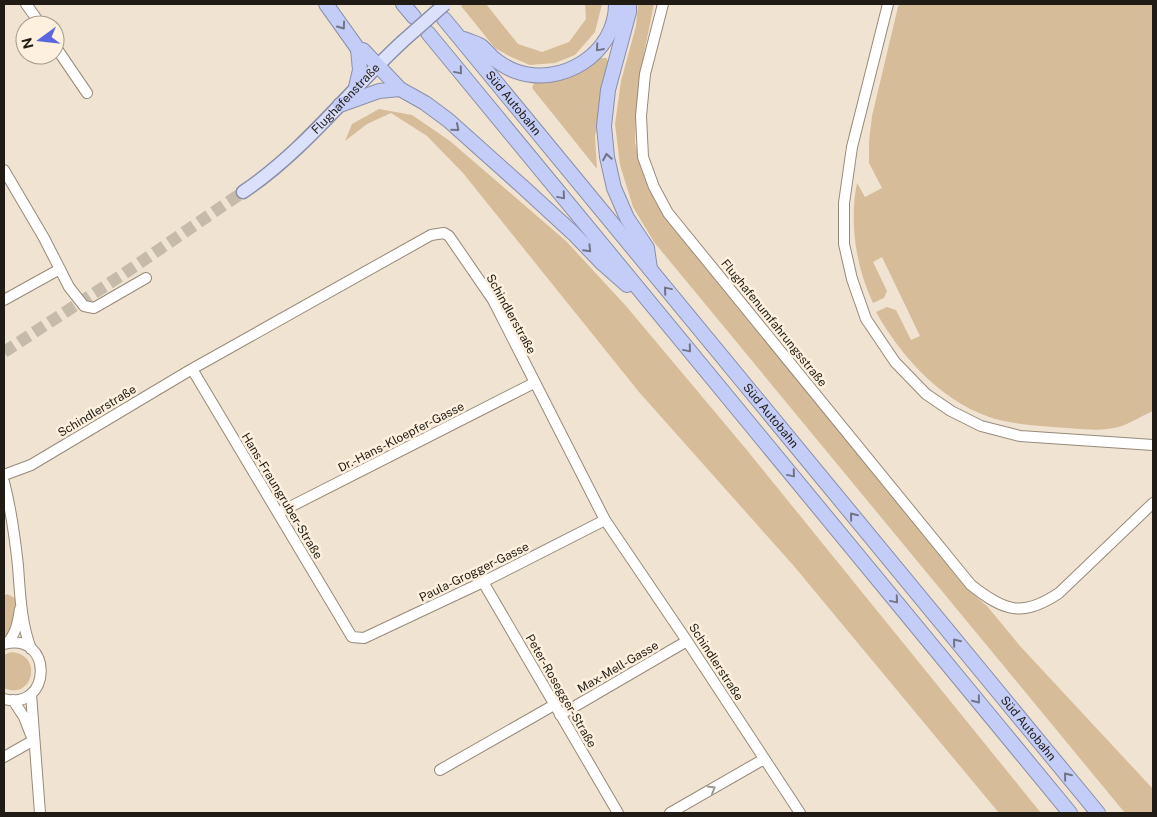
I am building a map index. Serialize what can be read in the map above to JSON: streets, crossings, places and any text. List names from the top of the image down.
{
  "streets": {
    "highway": ["Süd Autobahn"],
    "main road": ["Flughafenstraße"],
    "street": [
      "Schindlerstraße",
      "Flughafenumfahrungsstraße",
      "Dr.-Hans-Kloepfer-Gasse",
      "Hans-Fraungruber-Straße",
      "Paula-Grogger-Gasse",
      "Max-Mell-Gasse",
      "Peter-Rosegger-Straße"
    ]
  },
  "crossings": [
    ["Schindlerstraße", "Dr.-Hans-Kloepfer-Gasse"],
    ["Schindlerstraße", "Hans-Fraungruber-Straße"],
    ["Schindlerstraße", "Paula-Grogger-Gasse"],
    ["Schindlerstraße", "Max-Mell-Gasse"],
    ["Dr.-Hans-Kloepfer-Gasse", "Hans-Fraungruber-Straße"],
    ["Hans-Fraungruber-Straße", "Paula-Grogger-Gasse"],
    ["Paula-Grogger-Gasse", "Peter-Rosegger-Straße"],
    ["Max-Mell-Gasse", "Peter-Rosegger-Straße"]
  ],
  "north": "left"
}
